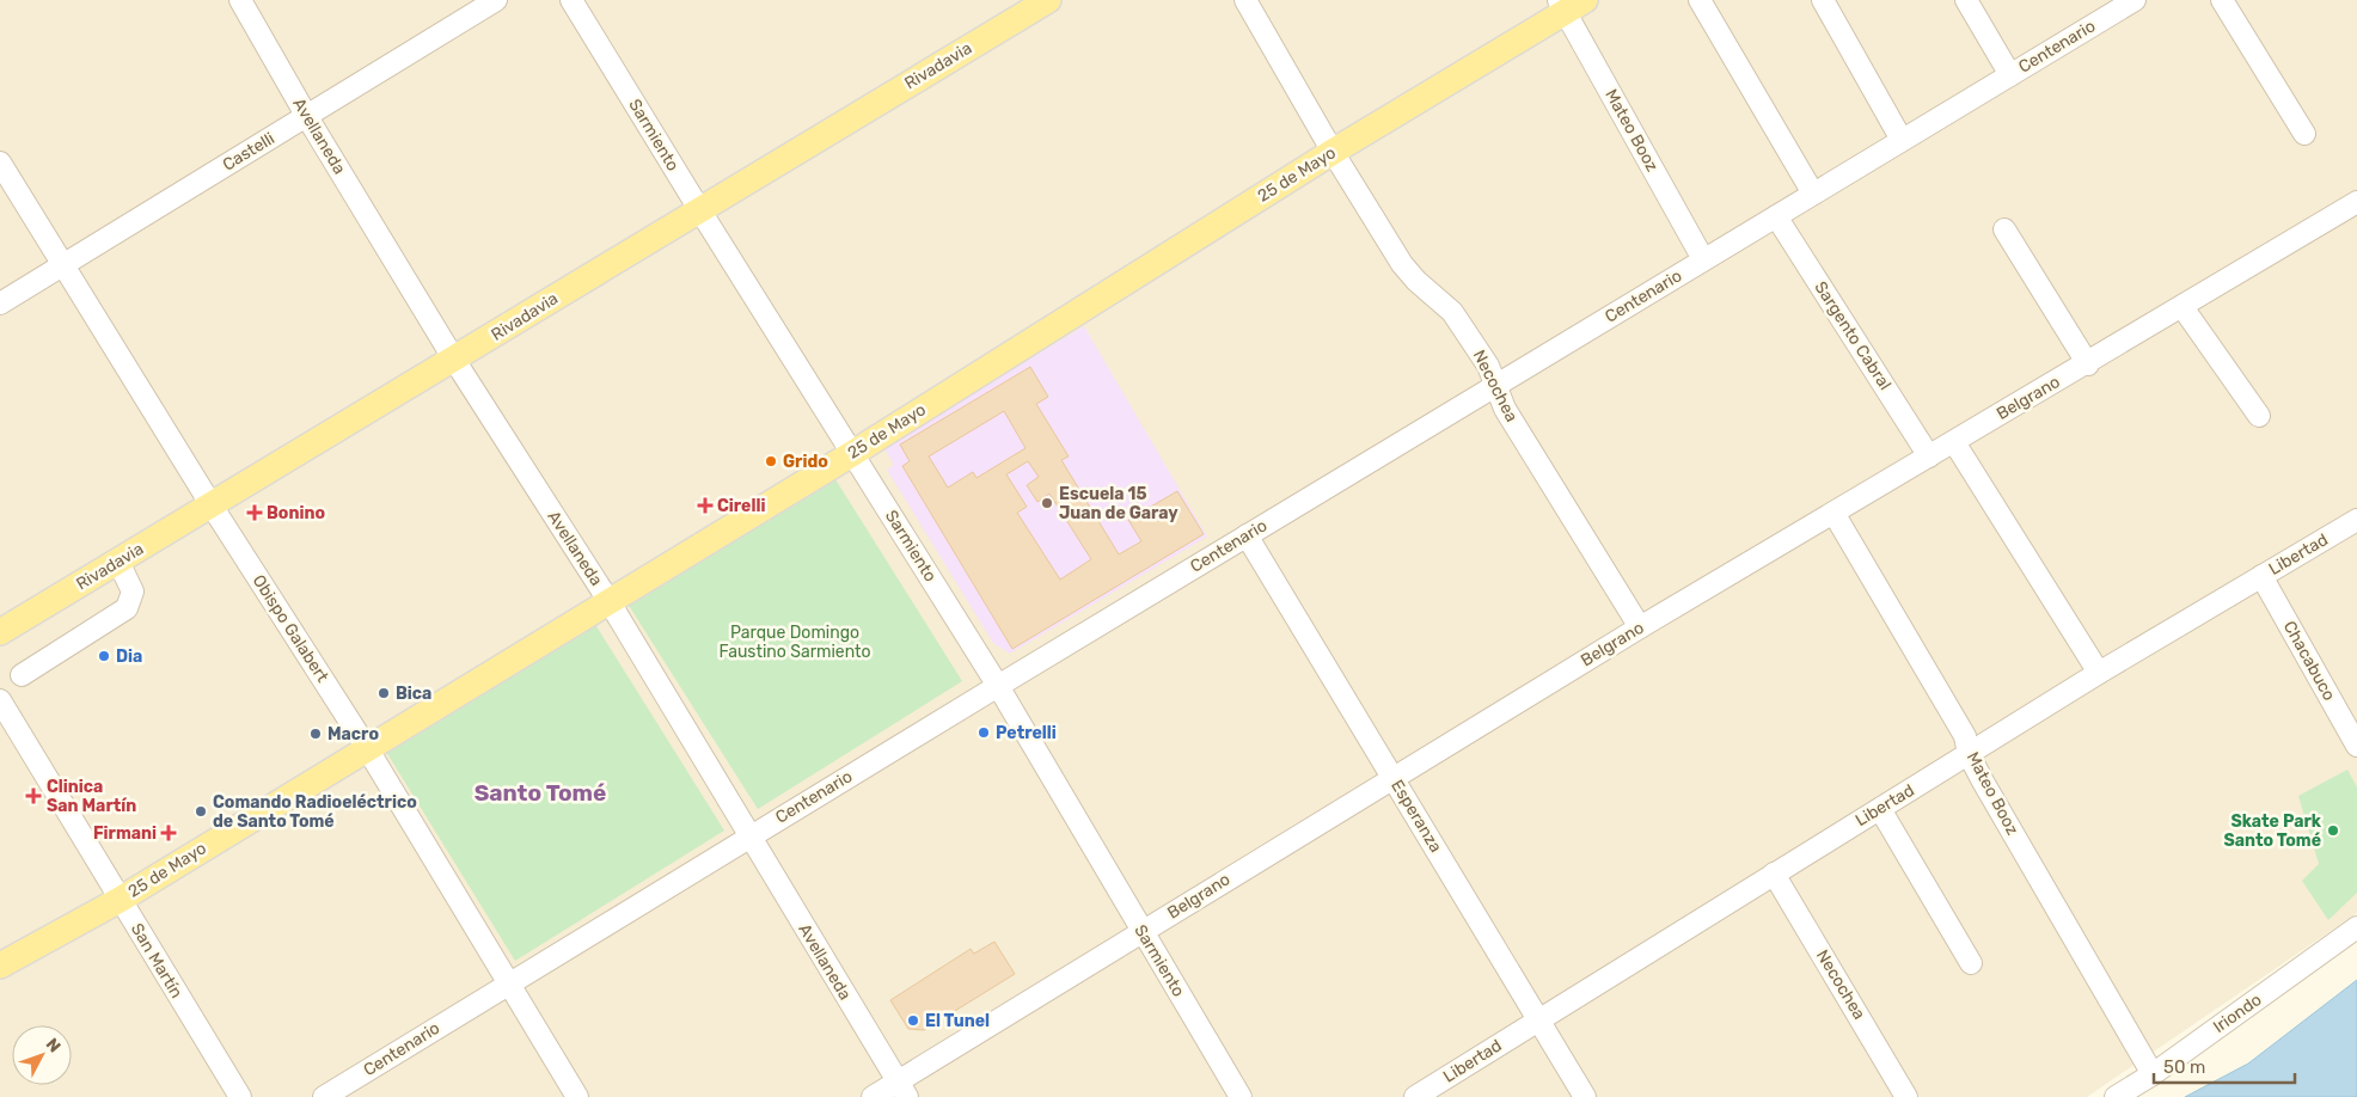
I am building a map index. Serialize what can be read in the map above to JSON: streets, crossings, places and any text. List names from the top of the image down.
{
  "streets": {
    "main road": ["Rivadavia", "25 de Mayo"],
    "street": [
      "Centenario",
      "Mateo Booz",
      "Sarmiento",
      "Avellaneda",
      "Castelli",
      "Sargento Cabral",
      "Necochea",
      "Belgrano",
      "Libertad",
      "Obispo Galabert",
      "Chacabuco",
      "Esperanza",
      "San Martín",
      "Iriondo"
    ]
  },
  "crossings": [
    ["Centenario", "Mateo Booz"],
    ["Centenario", "Sarmiento"],
    ["Centenario", "Avellaneda"],
    ["Centenario", "Sargento Cabral"],
    ["Centenario", "Necochea"],
    ["Centenario", "Obispo Galabert"],
    ["Centenario", "Esperanza"],
    ["Rivadavia", "Sarmiento"],
    ["Rivadavia", "Avellaneda"],
    ["Rivadavia", "Obispo Galabert"],
    ["Mateo Booz", "25 de Mayo"],
    ["Mateo Booz", "Belgrano"],
    ["Mateo Booz", "Libertad"],
    ["Mateo Booz", "Iriondo"],
    ["Sarmiento", "25 de Mayo"],
    ["Sarmiento", "Belgrano"],
    ["Avellaneda", "Castelli"],
    ["Avellaneda", "25 de Mayo"],
    ["Avellaneda", "Belgrano"],
    ["Castelli", "Obispo Galabert"],
    ["25 de Mayo", "Necochea"],
    ["25 de Mayo", "Obispo Galabert"],
    ["25 de Mayo", "San Martín"],
    ["Sargento Cabral", "Belgrano"],
    ["Necochea", "Belgrano"],
    ["Necochea", "Libertad"],
    ["Belgrano", "Esperanza"],
    ["Libertad", "Chacabuco"],
    ["Libertad", "Esperanza"]
  ],
  "districts": ["Santo Tomé"],
  "parks": ["Parque Domingo Faustino Sarmiento"],
  "places": {
    "other": [
      "Grido",
      "Escuela 15 Juan de Garay",
      "Dia",
      "Bica",
      "Petrelli",
      "Macro",
      "Comando Radioeléctrico de Santo Tomé",
      "Skate Park Santo Tomé",
      "El Tunel"
    ],
    "health": [
      "Cirelli",
      "Bonino",
      "Clinica San Martín",
      "Firmani"
    ]
  },
  "scale_bar": "50 m",
  "north": "top right"
}
